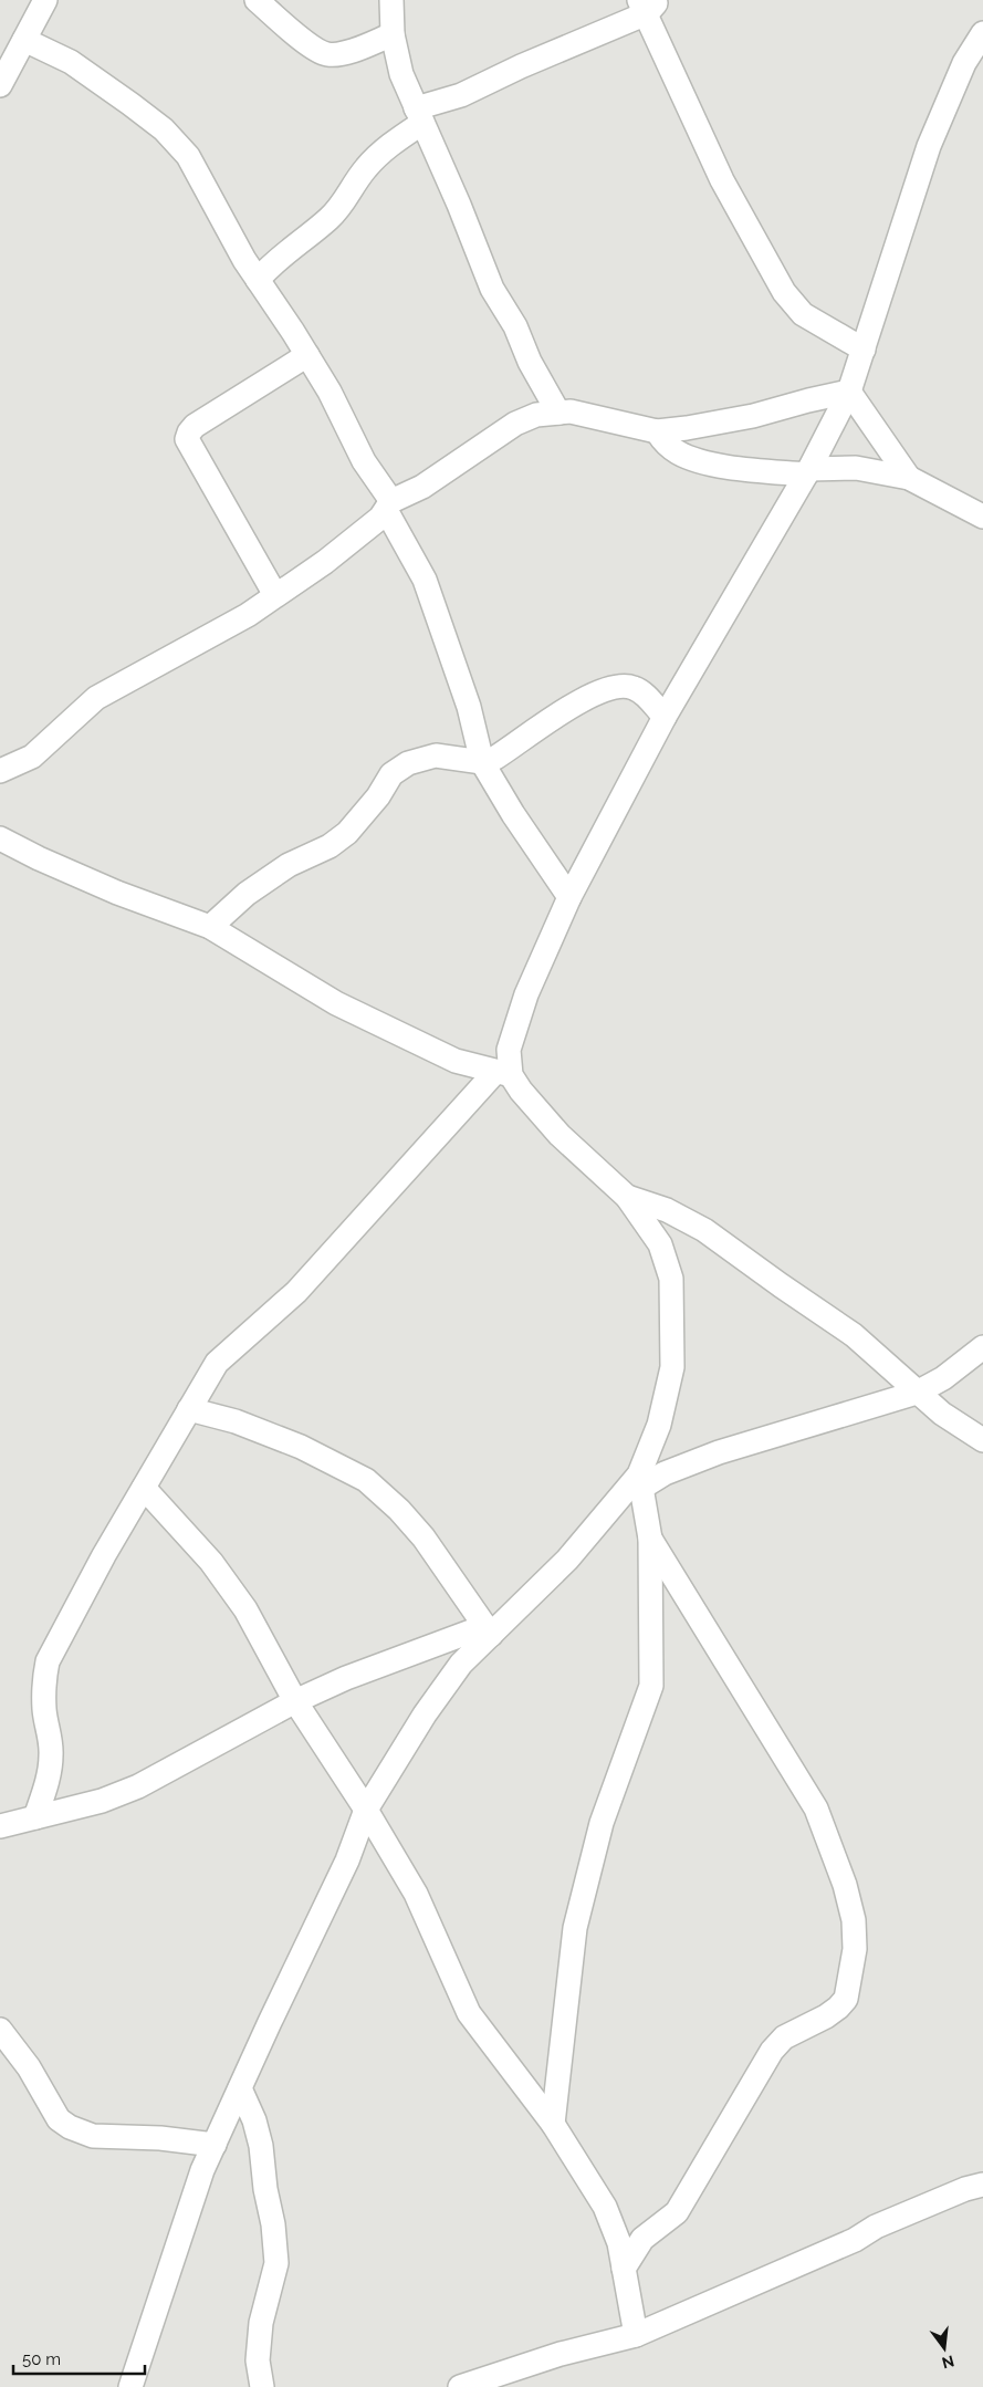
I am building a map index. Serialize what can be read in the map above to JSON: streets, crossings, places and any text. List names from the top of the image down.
{
  "scale_bar": "50 m",
  "north": "bottom"
}
